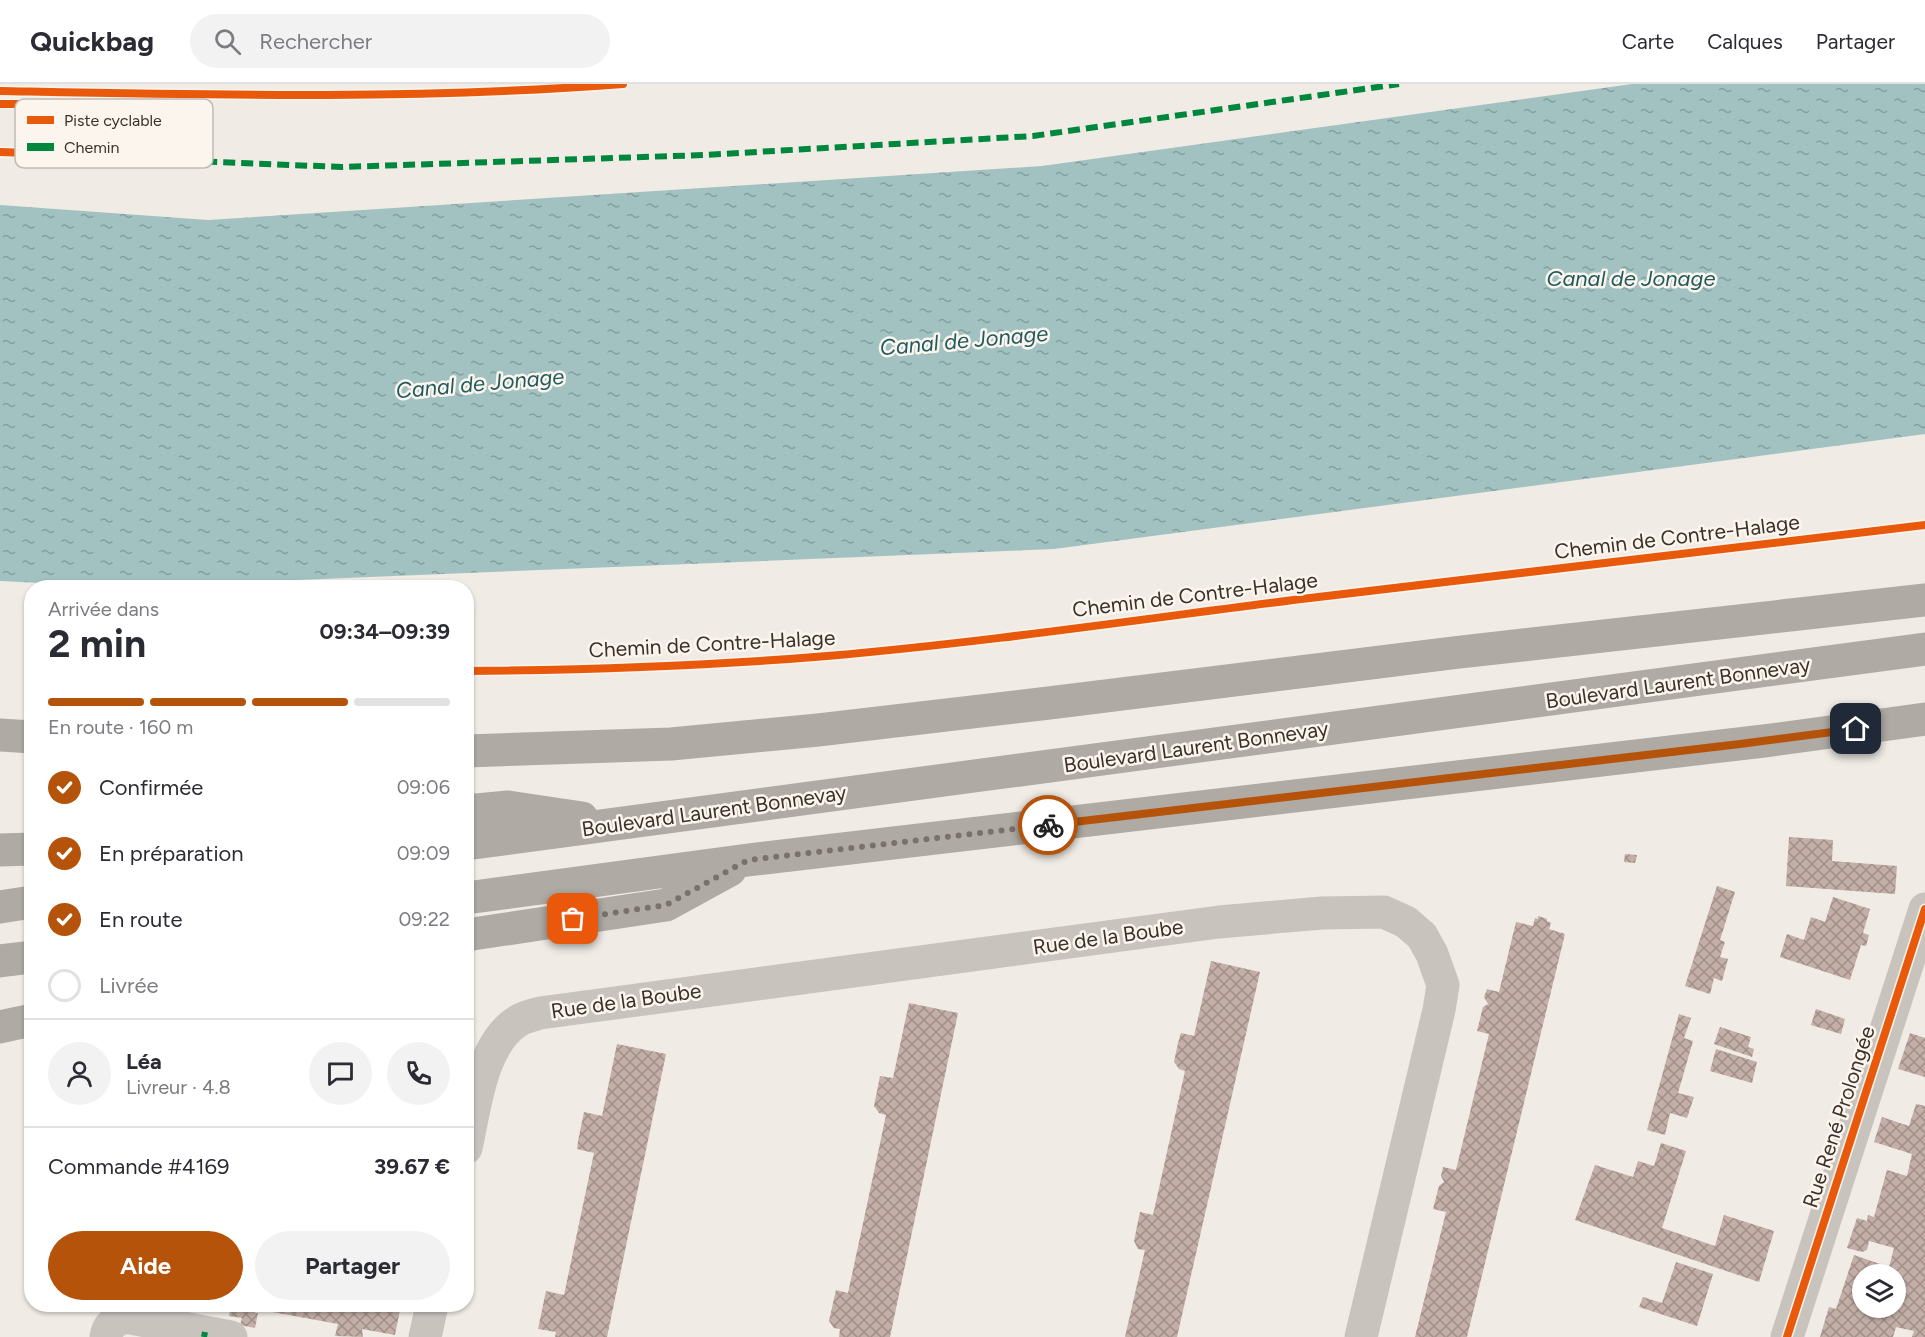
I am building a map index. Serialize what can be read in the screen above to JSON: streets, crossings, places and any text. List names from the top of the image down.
{
  "streets": {
    "highway": ["Boulevard Laurent Bonnevay"],
    "street": ["Rue de la Boube", "Rue René Prolongée"],
    "cycle path": ["Chemin de Contre-Halage"]
  },
  "water": ["Canal de Jonage"],
  "legend": ["Piste cyclable", "Chemin"],
  "page": {
    "header": "Quickbag",
    "search": "Rechercher",
    "nav": ["Carte", "Calques", "Partager"],
    "heading": ["2 min", "Arrivée dans", "09:34–09:39"],
    "panel": [
      "Léa",
      "Livreur · 4.8",
      "Commande #4169",
      "39.67 €"
    ],
    "bar": "En route · 160 m",
    "list": [
      ["Confirmée", "09:06"],
      ["En préparation", "09:09"],
      ["En route", "09:22"],
      "Livrée"
    ],
    "buttons": ["Aide", "Partager"]
  }
}
